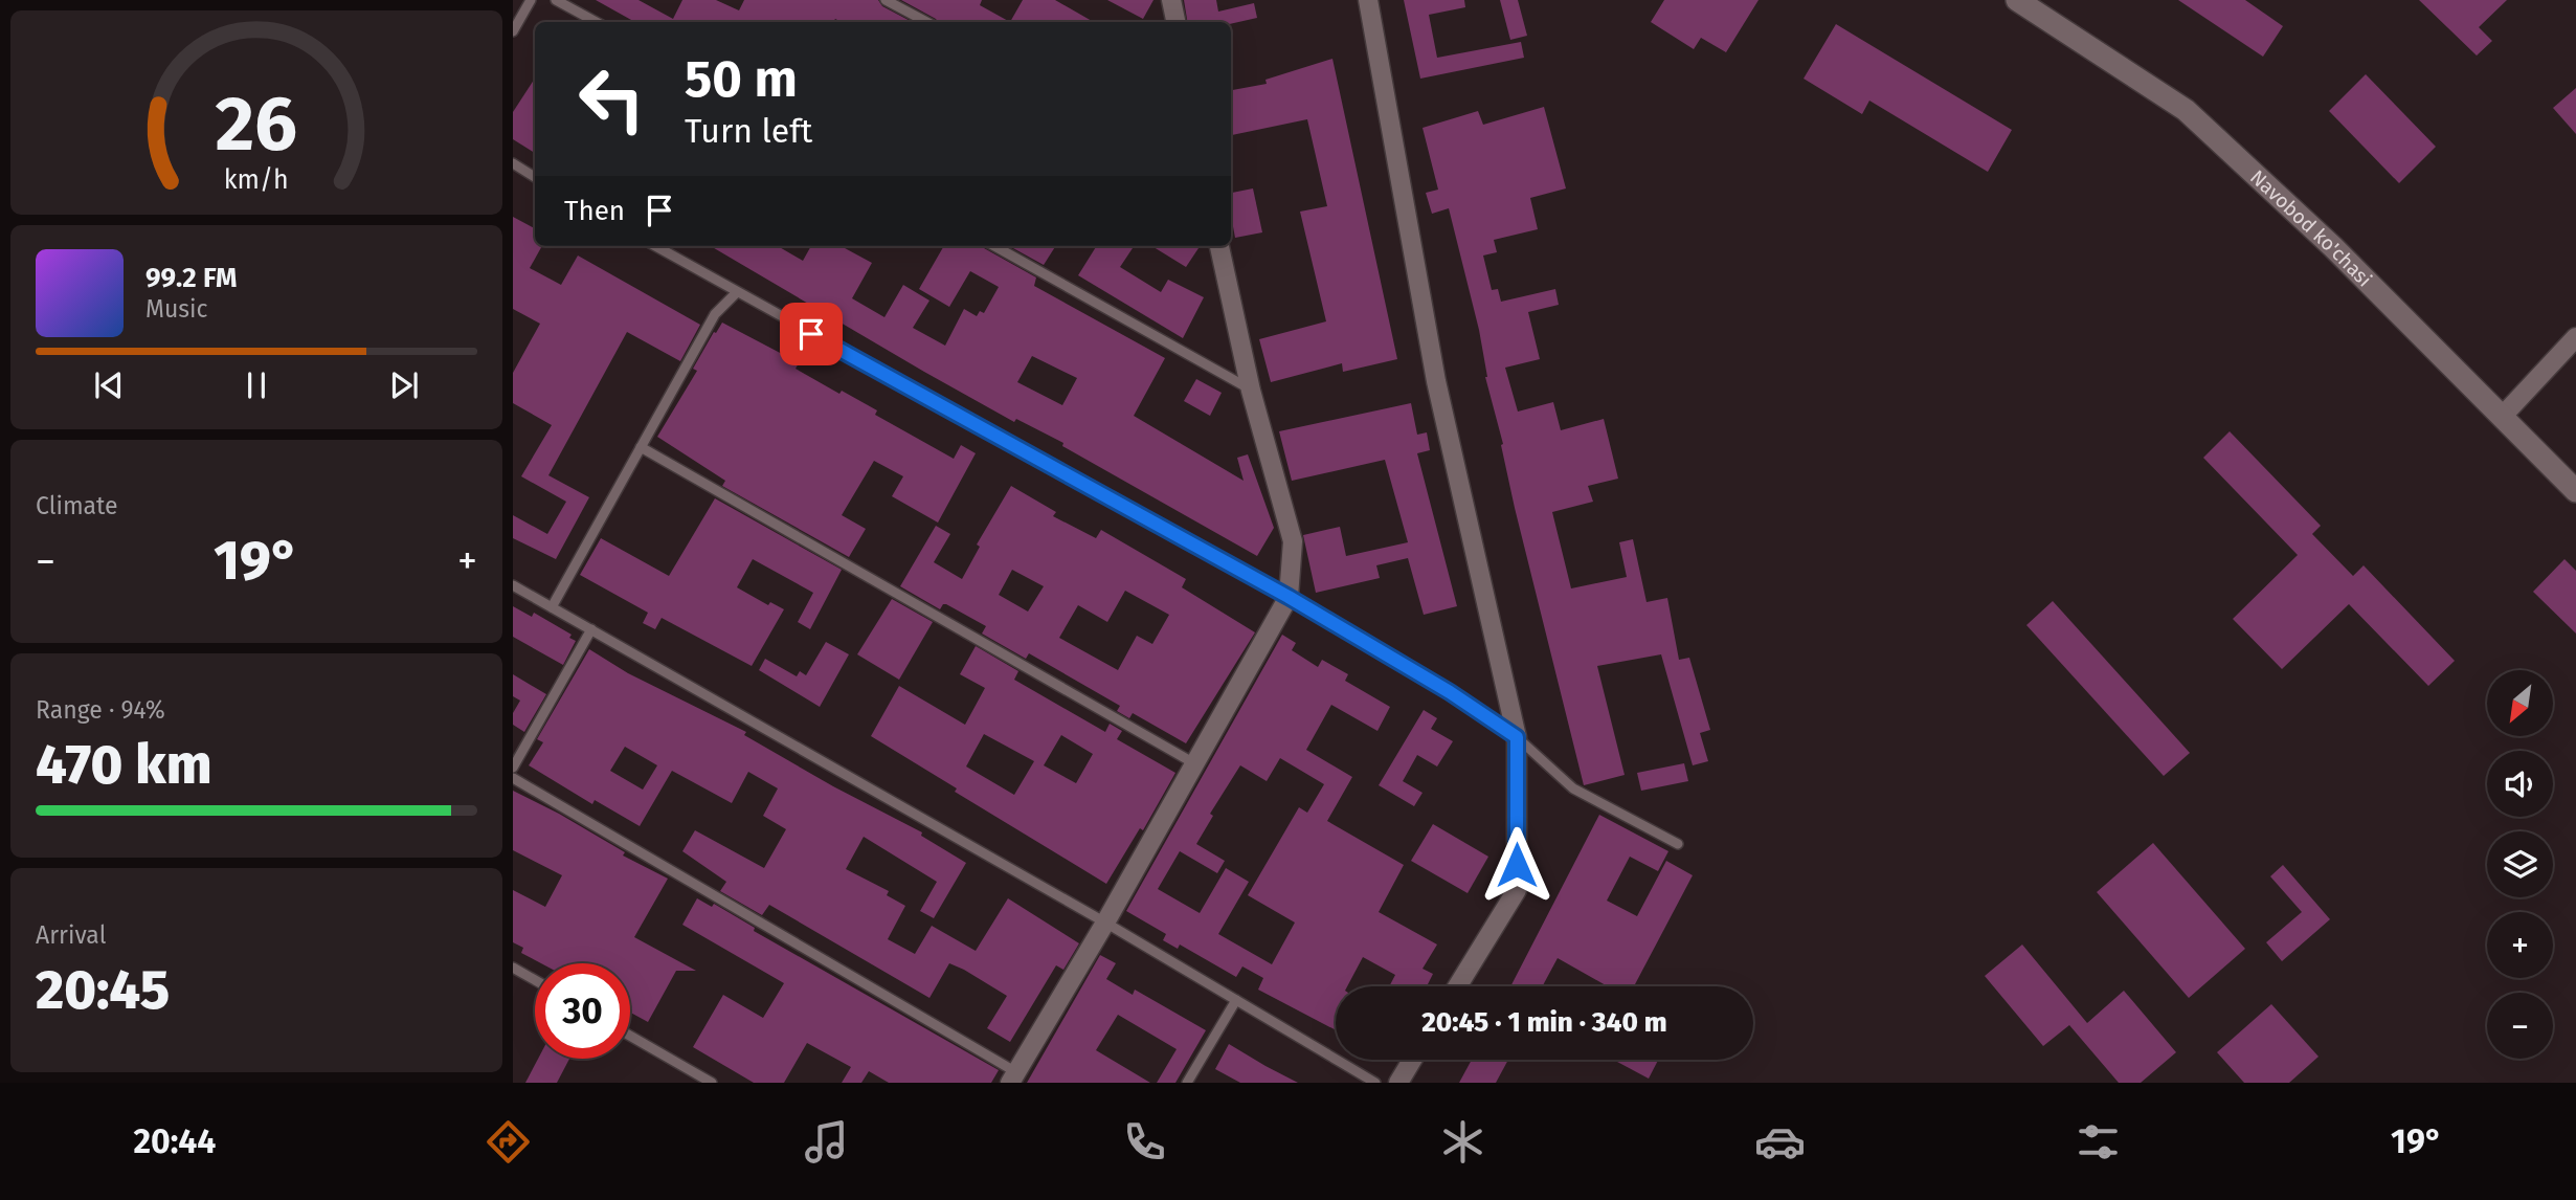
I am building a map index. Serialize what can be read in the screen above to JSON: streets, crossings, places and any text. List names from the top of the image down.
{
  "streets": {
    "street": ["Navobod ko'chasi"]
  },
  "north": "bottom left",
  "page": {
    "turn": ["50 m", "Turn left"],
    "then": "Then",
    "song": ["99.2 FM", "Music"],
    "tile": [
      "Climate",
      ["Range · 94%", "470 km"],
      ["Arrival", "20:45"]
    ],
    "heat": ["−", "19°", "+"],
    "map_buttons": ["+", "−"],
    "limit": "30",
    "trip": "20:45 · 1 min · 340 m",
    "tabs": ["20:44", "19°"],
    "gauge": ["26", "km/h"]
  }
}
